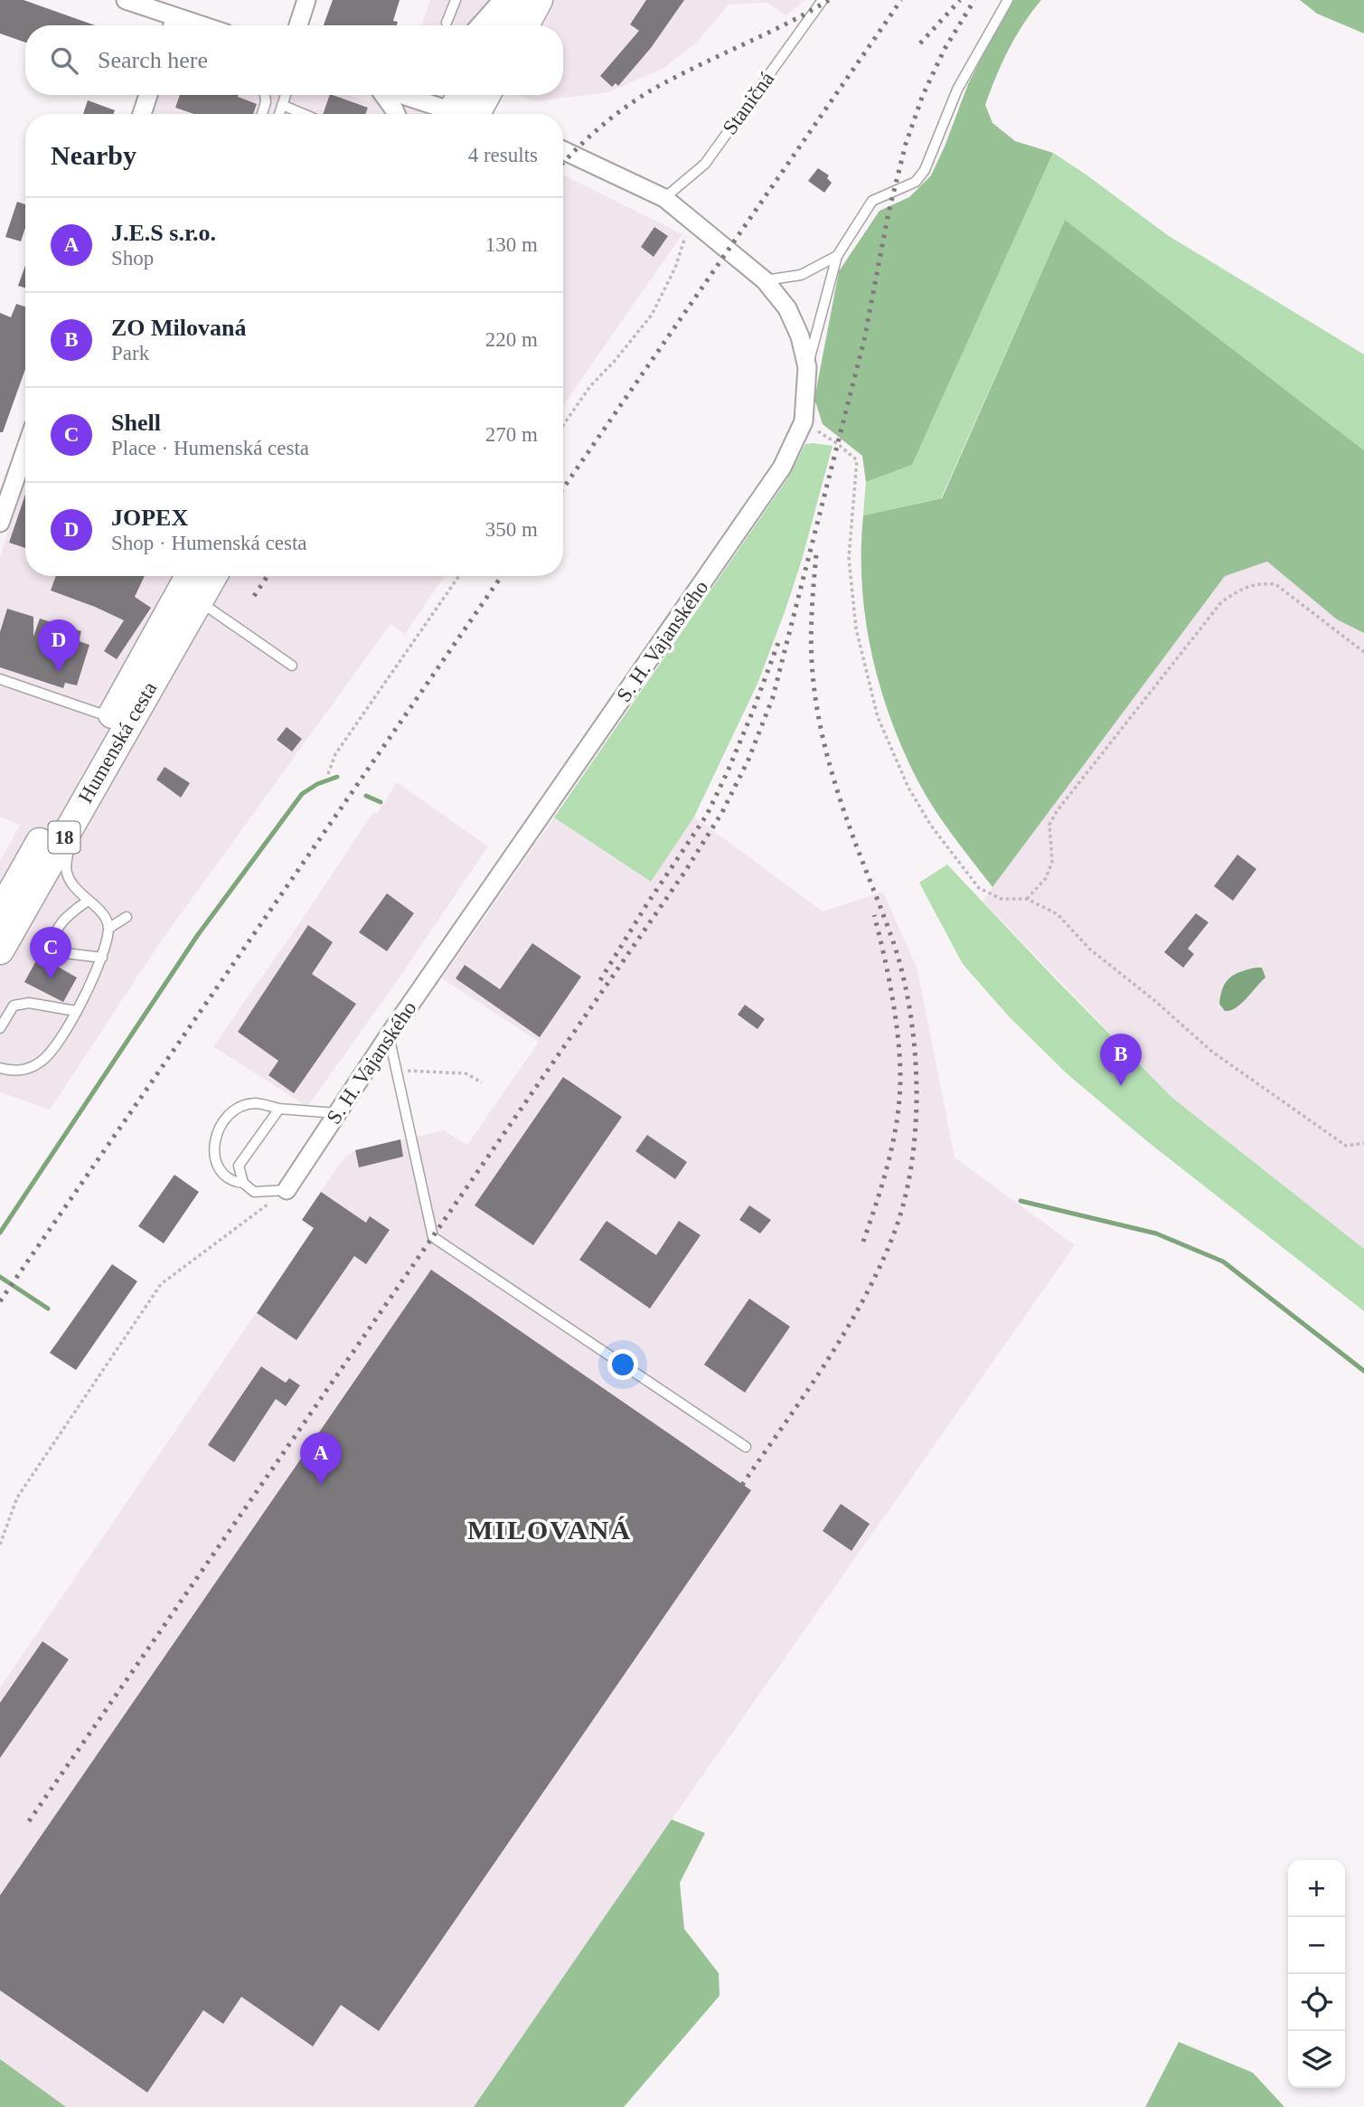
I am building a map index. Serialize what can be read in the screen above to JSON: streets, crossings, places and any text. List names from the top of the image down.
{
  "streets": {
    "main road": ["Humenská cesta", "18"],
    "street": ["S. H. Vajanského"],
    "lane": ["Staničná"]
  },
  "crossings": [
    ["Staničná", "S. H. Vajanského"]
  ],
  "districts": ["MILOVANÁ"],
  "page": {
    "search": "Search here",
    "heading": ["Nearby", "4 results"],
    "list": [
      {
        "mark": "A",
        "name": "J.E.S s.r.o.",
        "note": "Shop",
        "value": "130 m"
      },
      {
        "mark": "B",
        "name": "ZO Milovaná",
        "note": "Park",
        "value": "220 m"
      },
      {
        "mark": "C",
        "name": "Shell",
        "note": "Place · Humenská cesta",
        "value": "270 m"
      },
      {
        "mark": "D",
        "name": "JOPEX",
        "note": "Shop · Humenská cesta",
        "value": "350 m"
      }
    ],
    "pins": [
      "D",
      "C",
      "B",
      "A"
    ],
    "map_buttons": ["+", "−"]
  }
}
